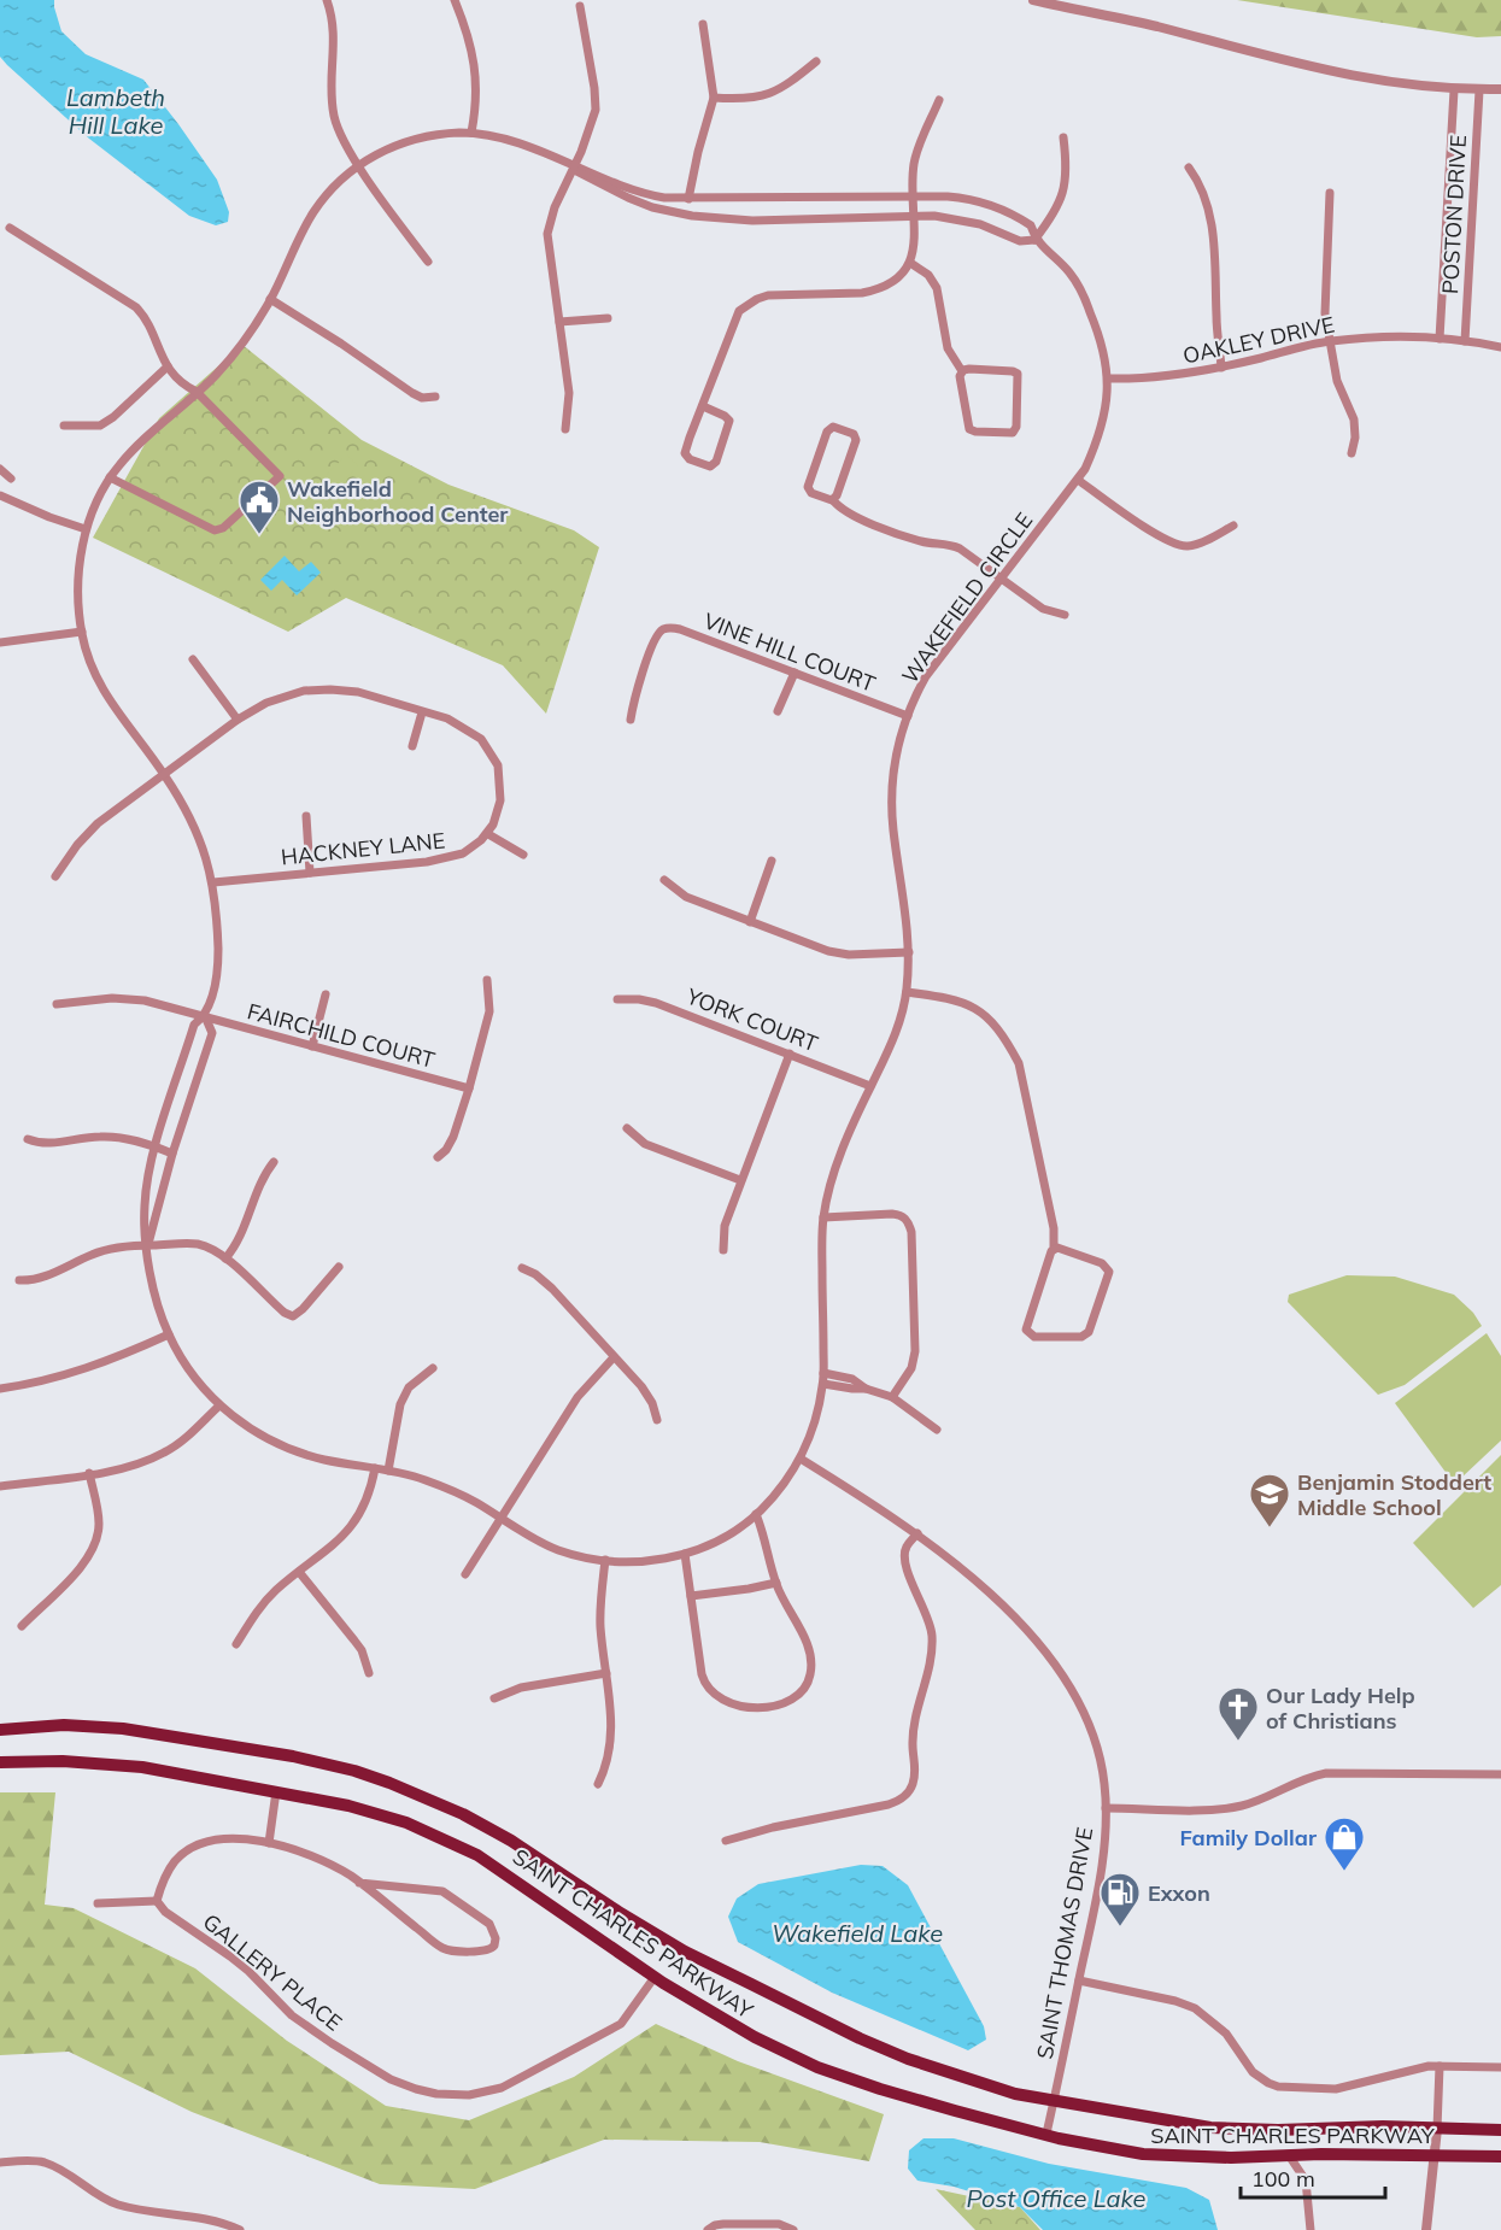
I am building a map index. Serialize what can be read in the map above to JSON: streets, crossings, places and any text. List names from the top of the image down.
{
  "streets": {
    "main road": ["SAINT CHARLES PARKWAY"],
    "street": [
      "POSTON DRIVE",
      "OAKLEY DRIVE",
      "WAKEFIELD CIRCLE",
      "VINE HILL COURT",
      "HACKNEY LANE",
      "YORK COURT",
      "FAIRCHILD COURT",
      "SAINT THOMAS DRIVE",
      "GALLERY PLACE"
    ]
  },
  "crossings": [
    ["POSTON DRIVE", "OAKLEY DRIVE"],
    ["OAKLEY DRIVE", "WAKEFIELD CIRCLE"],
    ["WAKEFIELD CIRCLE", "VINE HILL COURT"],
    ["WAKEFIELD CIRCLE", "HACKNEY LANE"],
    ["WAKEFIELD CIRCLE", "YORK COURT"],
    ["WAKEFIELD CIRCLE", "FAIRCHILD COURT"],
    ["WAKEFIELD CIRCLE", "SAINT THOMAS DRIVE"],
    ["SAINT CHARLES PARKWAY", "SAINT THOMAS DRIVE"],
    ["SAINT CHARLES PARKWAY", "GALLERY PLACE"]
  ],
  "water": ["Lambeth Hill Lake", "Wakefield Lake", "Post Office Lake"],
  "places": {
    "public building": ["Wakefield Neighborhood Center"],
    "school or university": ["Benjamin Stoddert Middle School"],
    "church": ["Our Lady Help of Christians"],
    "shop": ["Family Dollar"],
    "fuel station": ["Exxon"]
  },
  "scale_bar": "100 m"
}
